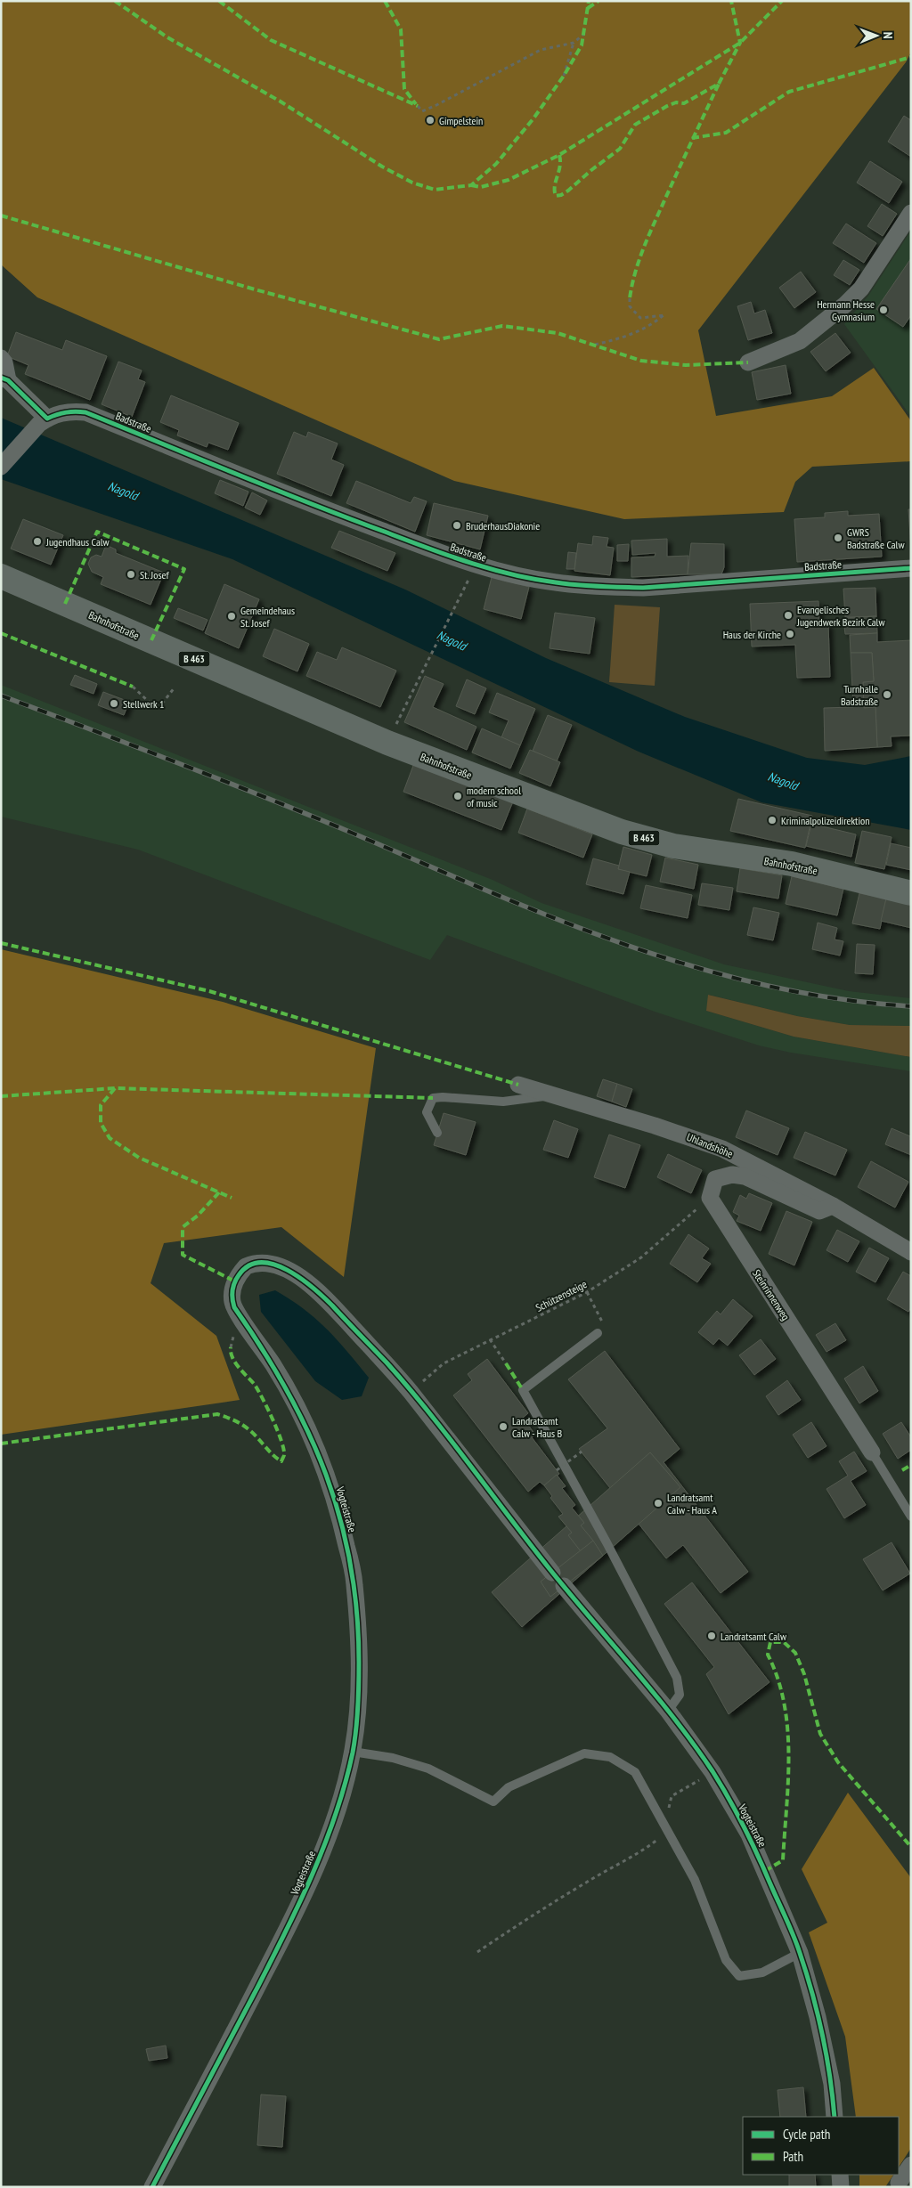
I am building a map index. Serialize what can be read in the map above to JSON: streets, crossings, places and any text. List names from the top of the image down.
{
  "streets": {
    "main road": ["Bahnhofstraße", "B 463"],
    "street": [
      "Badstraße",
      "Uhlandshöhe",
      "Steinrinnenweg",
      "Vogteistraße"
    ],
    "path": ["Schützensteige"]
  },
  "crossings": [
    ["Steinrinnenweg", "Schützensteige"],
    ["Schützensteige", "Vogteistraße"]
  ],
  "water": ["Nagold"],
  "places": [
    "Gimpelstein",
    "Hermann Hesse Gymnasium",
    "BruderhausDiakonie",
    "GWRS Badstraße Calw",
    "Jugendhaus Calw",
    "St. Josef",
    "Evangelisches Jugendwerk Bezirk Calw",
    "Gemeindehaus St. Josef",
    "Haus der Kirche",
    "Turnhalle Badstraße",
    "Stellwerk 1",
    "modern school of music",
    "Kriminalpolizeidirektion",
    "Landratsamt Calw - Haus B",
    "Landratsamt Calw - Haus A",
    "Landratsamt Calw"
  ],
  "legend": ["Cycle path", "Path"],
  "north": "right"
}
